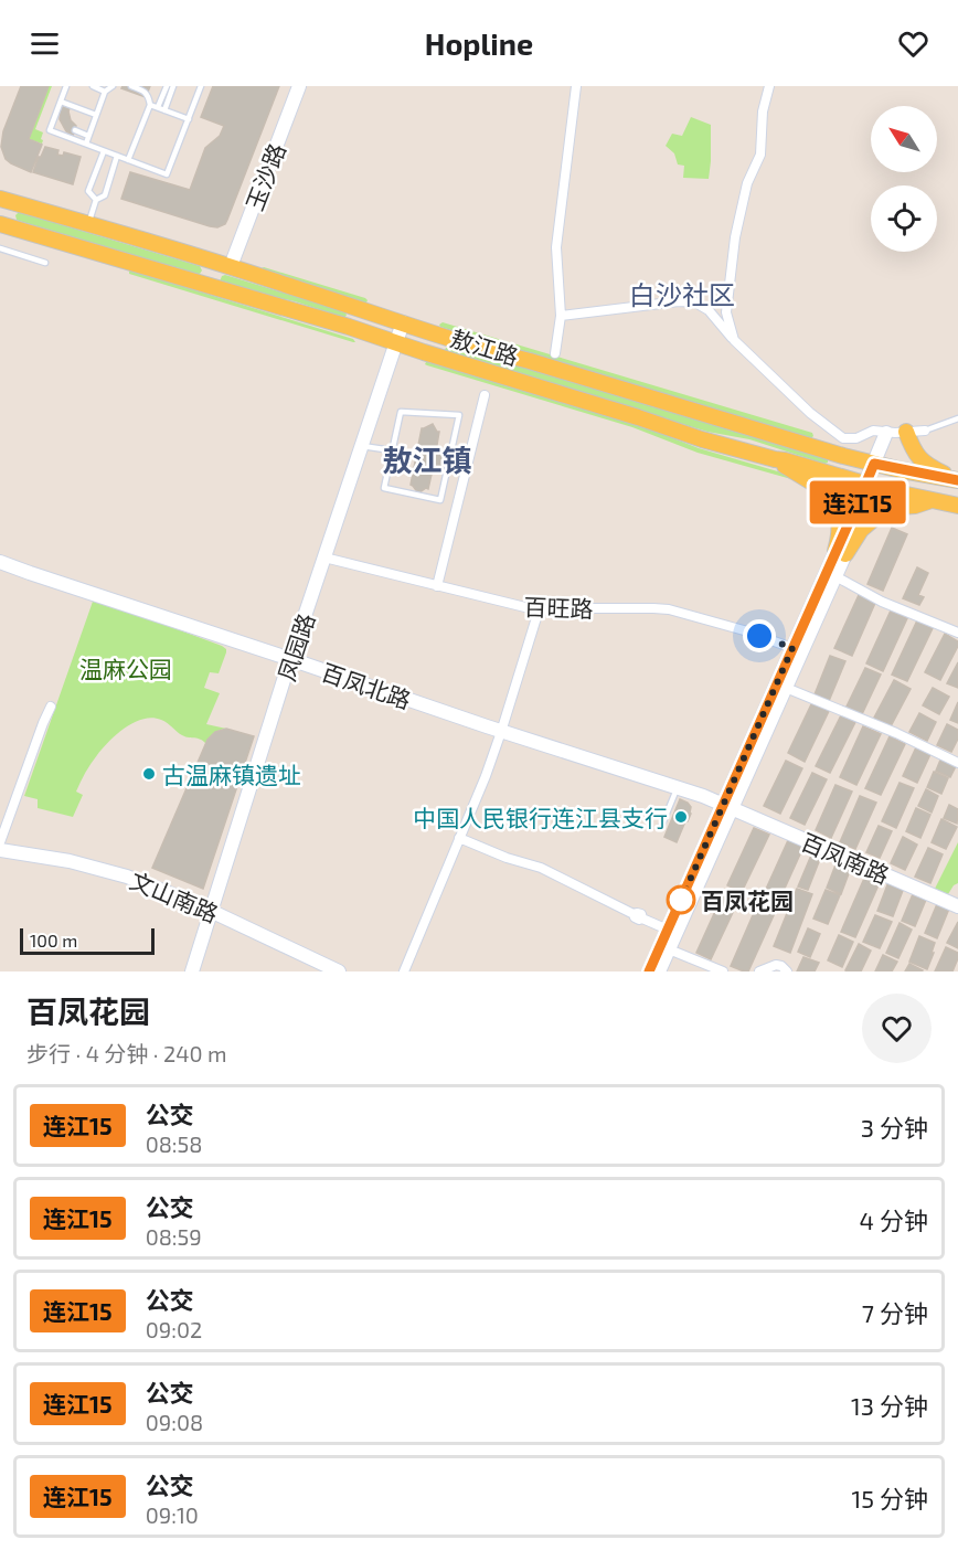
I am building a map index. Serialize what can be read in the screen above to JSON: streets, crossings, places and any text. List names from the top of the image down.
{
  "streets": {
    "main road": ["敖江路"],
    "street": [
      "玉沙路",
      "百旺路",
      "凤园路",
      "百凤北路",
      "百凤南路",
      "文山南路"
    ]
  },
  "crossings": [
    ["玉沙路", "敖江路"],
    ["敖江路", "凤园路"],
    ["百旺路", "凤园路"],
    ["凤园路", "百凤北路"],
    ["凤园路", "文山南路"],
    ["百凤北路", "百凤南路"]
  ],
  "districts": ["白沙社区", "敖江镇"],
  "parks": ["温麻公园"],
  "places": ["古温麻镇遗址", "中国人民银行连江县支行", "百凤花园"],
  "lines": ["bus line 连江15"],
  "scale_bar": "100 m",
  "north": "top left",
  "page": {
    "header": "Hopline",
    "on_map": "连江15",
    "scale": "100 m",
    "heading": ["百凤花园", "步行 · 4 分钟 · 240 m"],
    "list": [
      {
        "mark": "连江15",
        "name": "公交",
        "note": "08:58",
        "value": "3 分钟"
      },
      {
        "mark": "连江15",
        "name": "公交",
        "note": "08:59",
        "value": "4 分钟"
      },
      {
        "mark": "连江15",
        "name": "公交",
        "note": "09:02",
        "value": "7 分钟"
      },
      {
        "mark": "连江15",
        "name": "公交",
        "note": "09:08",
        "value": "13 分钟"
      },
      {
        "mark": "连江15",
        "name": "公交",
        "note": "09:10",
        "value": "15 分钟"
      }
    ]
  }
}
